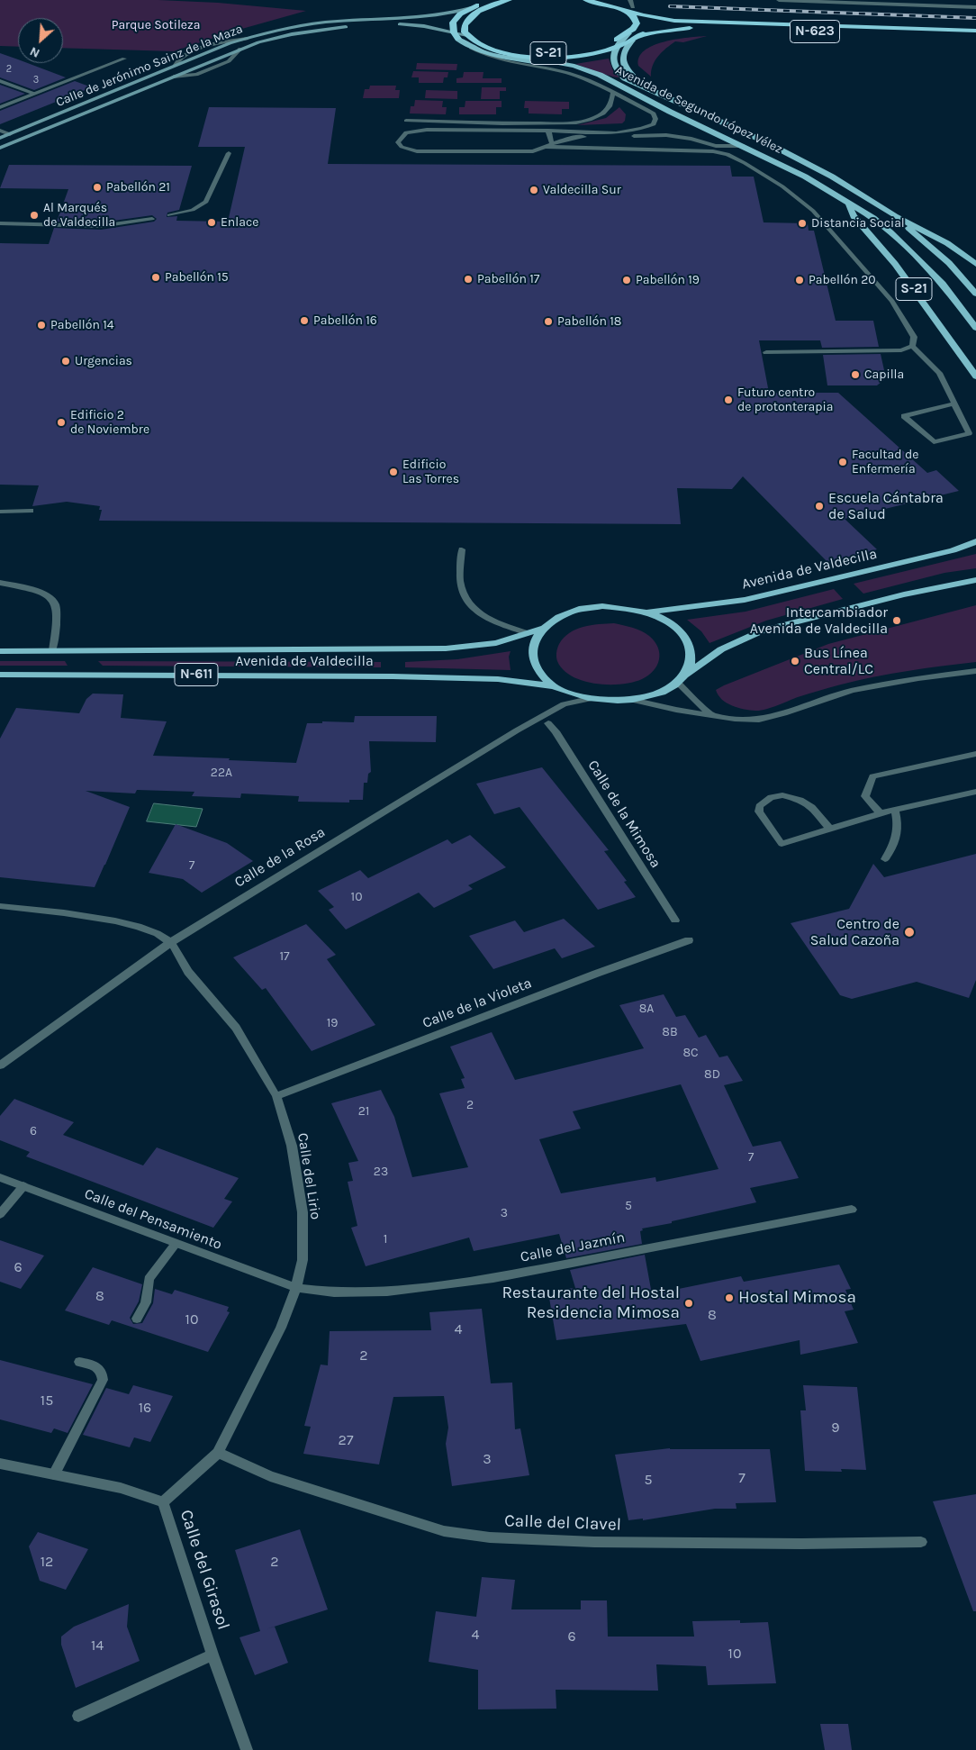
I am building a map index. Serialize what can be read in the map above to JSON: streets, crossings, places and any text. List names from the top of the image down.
{
  "streets": {
    "highway": ["N-623", "S-21"],
    "main road": [
      "Calle de Jerónimo Sainz de la Maza",
      "Avenida de Segundo López Vélez",
      "Avenida de Valdecilla",
      "N-611"
    ],
    "street": [
      "Calle de la Mimosa",
      "Calle de la Rosa",
      "Calle de la Violeta",
      "Calle del Lirio",
      "Calle del Pensamiento",
      "Calle del Jazmín",
      "Calle del Clavel",
      "Calle del Girasol"
    ]
  },
  "crossings": [
    ["N-623", "S-21"],
    ["S-21", "Calle de Jerónimo Sainz de la Maza"],
    ["S-21", "Avenida de Segundo López Vélez"],
    ["Avenida de Valdecilla", "Calle de la Rosa"],
    ["Calle de la Rosa", "Calle del Lirio"],
    ["Calle de la Violeta", "Calle del Lirio"],
    ["Calle del Lirio", "Calle del Pensamiento"],
    ["Calle del Lirio", "Calle del Jazmín"],
    ["Calle del Lirio", "Calle del Clavel"],
    ["Calle del Lirio", "Calle del Girasol"],
    ["Calle del Pensamiento", "Calle del Jazmín"]
  ],
  "parks": ["Parque Sotileza"],
  "places": [
    "Pabellón 21",
    "Valdecilla Sur",
    "Al Marqués de Valdecilla",
    "Enlace",
    "Distancia Social",
    "Pabellón 15",
    "Pabellón 17",
    "Pabellón 19",
    "Pabellón 20",
    "Pabellón 16",
    "Pabellón 18",
    "Pabellón 14",
    "Urgencias",
    "Capilla",
    "Futuro centro de protonterapia",
    "Edificio 2 de Noviembre",
    "Facultad de Enfermería",
    "Edificio Las Torres",
    "Escuela Cántabra de Salud",
    "Intercambiador Avenida de Valdecilla",
    "Bus Línea Central/LC",
    "Centro de Salud Cazoña",
    "Hostal Mimosa",
    "Restaurante del Hostal Residencia Mimosa"
  ],
  "house_numbers": [
    "2",
    "3",
    "22A",
    "7",
    "10",
    "17",
    "8A",
    "19",
    "8B",
    "8C",
    "8D",
    "2",
    "21",
    "6",
    "7",
    "23",
    "5",
    "3",
    "1",
    "6",
    "8",
    "8",
    "10",
    "4",
    "2",
    "15",
    "16",
    "9",
    "27",
    "3",
    "7",
    "5",
    "12",
    "2",
    "4",
    "6",
    "14",
    "10"
  ],
  "north": "bottom left"
}
